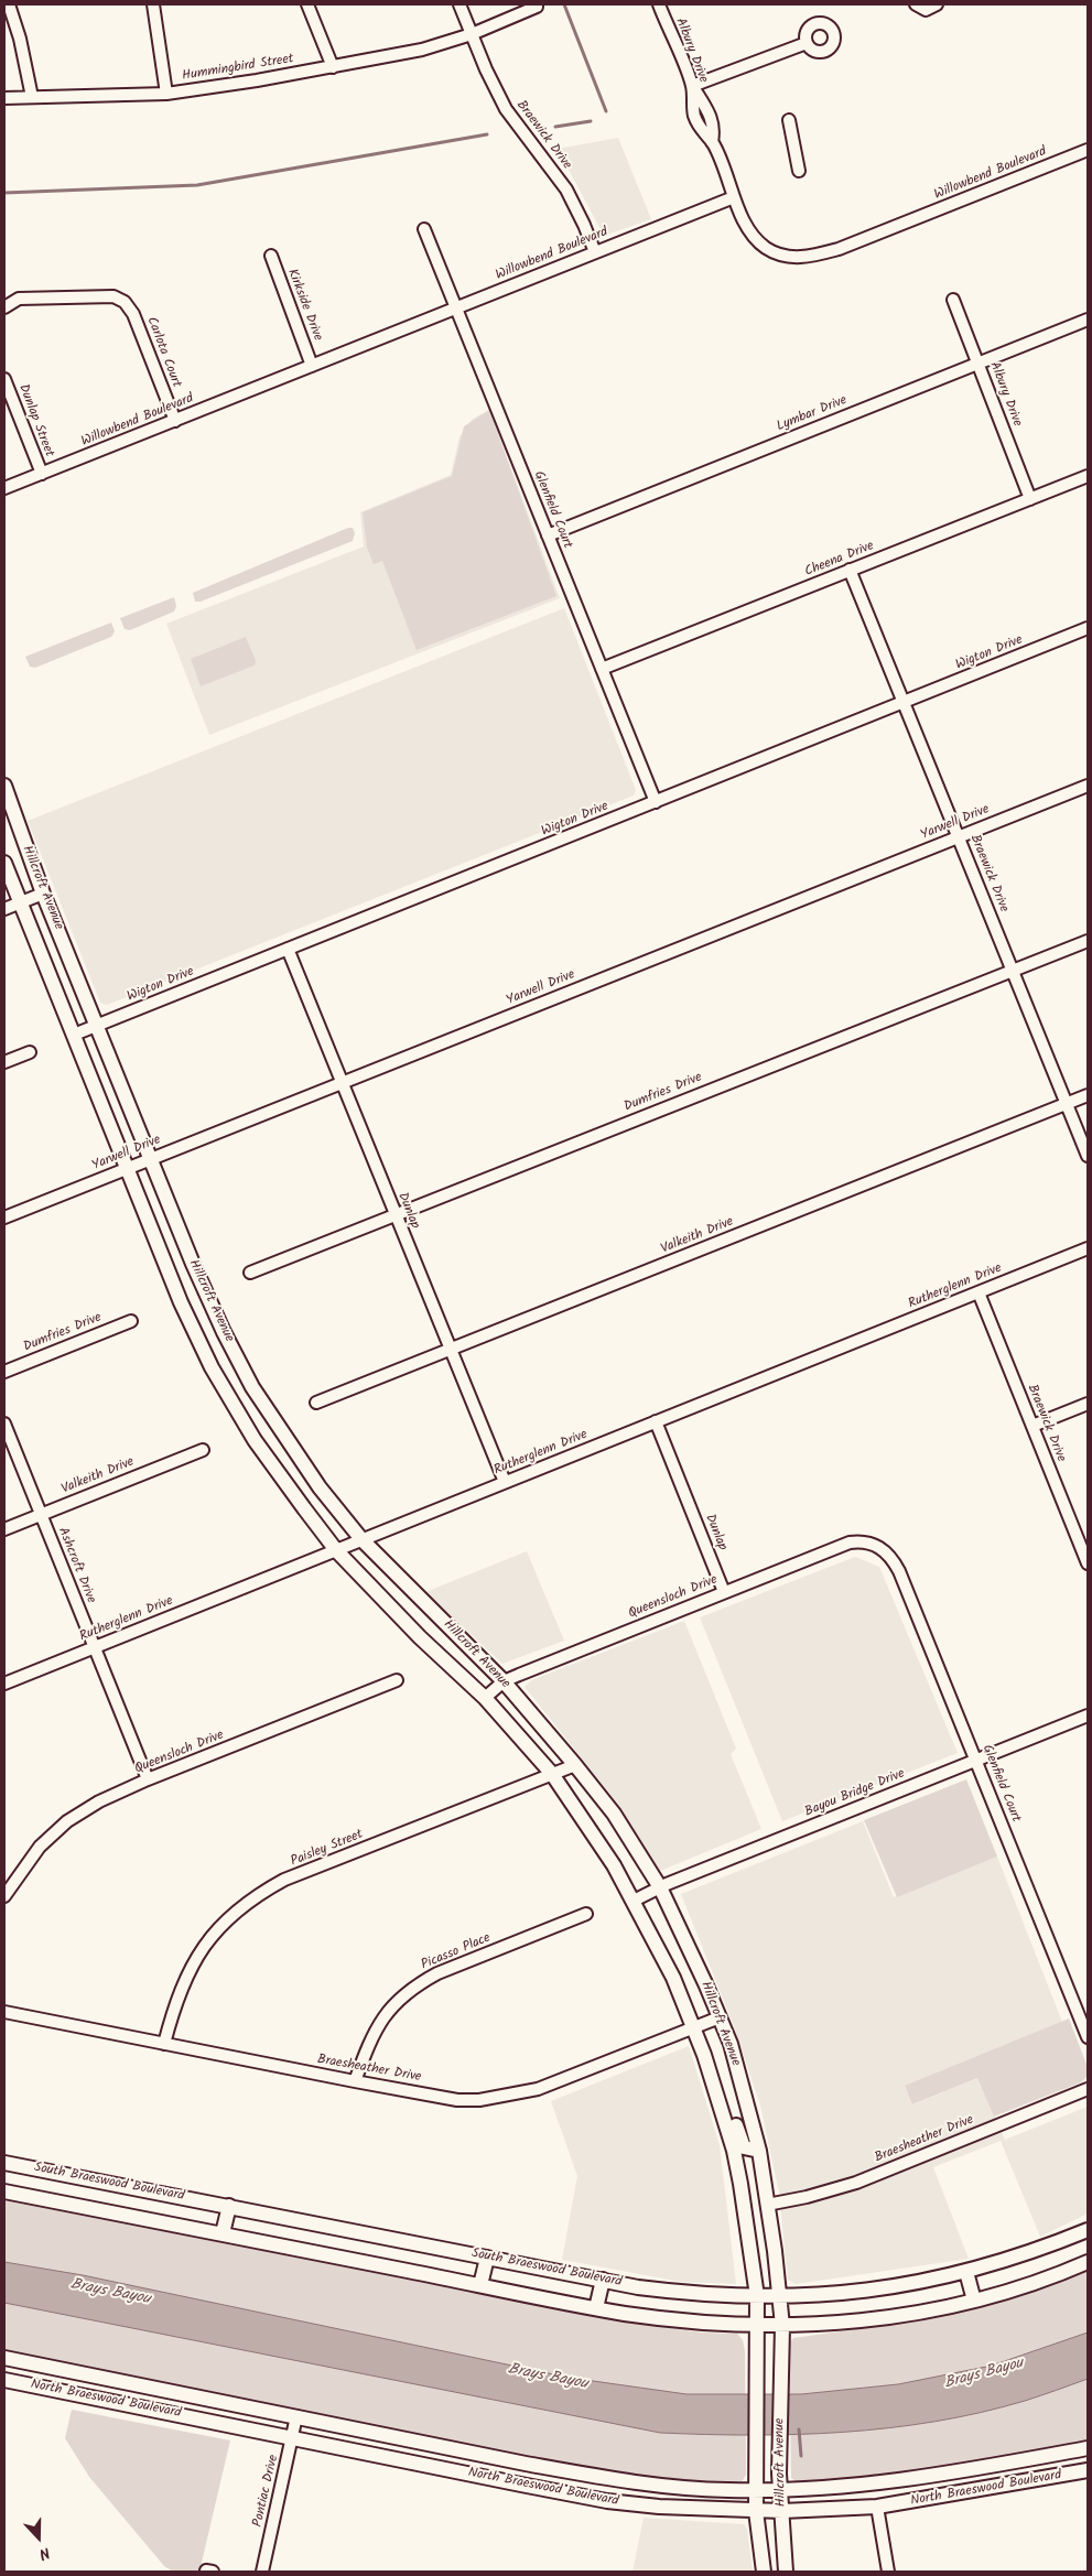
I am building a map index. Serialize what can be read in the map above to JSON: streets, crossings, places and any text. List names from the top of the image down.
{
  "streets": {
    "main road": ["Hillcroft Avenue", "South Braeswood Boulevard", "North Braeswood Boulevard"],
    "street": [
      "Albury Drive",
      "Hummingbird Street",
      "Braewick Drive",
      "Willowbend Boulevard",
      "Kirkside Drive",
      "Carlota Court",
      "Lymbar Drive",
      "Dunlap Street",
      "Glenfield Court",
      "Cheena Drive",
      "Wigton Drive",
      "Yarwell Drive",
      "Dumfries Drive",
      "Dunlap",
      "Valkeith Drive",
      "Rutherglenn Drive",
      "Ashcroft Drive",
      "Queensloch Drive",
      "Bayou Bridge Drive",
      "Paisley Street",
      "Picasso Place",
      "Braesheather Drive",
      "Pontiac Drive"
    ]
  },
  "crossings": [
    ["Albury Drive", "Willowbend Boulevard"],
    ["Albury Drive", "Lymbar Drive"],
    ["Albury Drive", "Cheena Drive"],
    ["Hummingbird Street", "Braewick Drive"],
    ["Braewick Drive", "Willowbend Boulevard"],
    ["Braewick Drive", "Cheena Drive"],
    ["Braewick Drive", "Wigton Drive"],
    ["Braewick Drive", "Yarwell Drive"],
    ["Braewick Drive", "Dumfries Drive"],
    ["Braewick Drive", "Valkeith Drive"],
    ["Braewick Drive", "Rutherglenn Drive"],
    ["Willowbend Boulevard", "Kirkside Drive"],
    ["Willowbend Boulevard", "Carlota Court"],
    ["Willowbend Boulevard", "Dunlap Street"],
    ["Willowbend Boulevard", "Glenfield Court"],
    ["Lymbar Drive", "Glenfield Court"],
    ["Glenfield Court", "Cheena Drive"],
    ["Glenfield Court", "Wigton Drive"],
    ["Glenfield Court", "Queensloch Drive"],
    ["Glenfield Court", "Bayou Bridge Drive"],
    ["Wigton Drive", "Hillcroft Avenue"],
    ["Wigton Drive", "Dunlap"],
    ["Yarwell Drive", "Hillcroft Avenue"],
    ["Yarwell Drive", "Dunlap"],
    ["Hillcroft Avenue", "Rutherglenn Drive"],
    ["Hillcroft Avenue", "Queensloch Drive"],
    ["Hillcroft Avenue", "Bayou Bridge Drive"],
    ["Hillcroft Avenue", "Paisley Street"],
    ["Hillcroft Avenue", "Braesheather Drive"],
    ["Hillcroft Avenue", "South Braeswood Boulevard"],
    ["Hillcroft Avenue", "North Braeswood Boulevard"],
    ["Dumfries Drive", "Dunlap"],
    ["Dunlap", "Valkeith Drive"],
    ["Dunlap", "Rutherglenn Drive"],
    ["Dunlap", "Queensloch Drive"],
    ["Valkeith Drive", "Ashcroft Drive"],
    ["Rutherglenn Drive", "Ashcroft Drive"],
    ["Ashcroft Drive", "Queensloch Drive"],
    ["Paisley Street", "Braesheather Drive"],
    ["Picasso Place", "Braesheather Drive"],
    ["North Braeswood Boulevard", "Pontiac Drive"]
  ],
  "water": ["Brays Bayou"],
  "north": "bottom"
}
